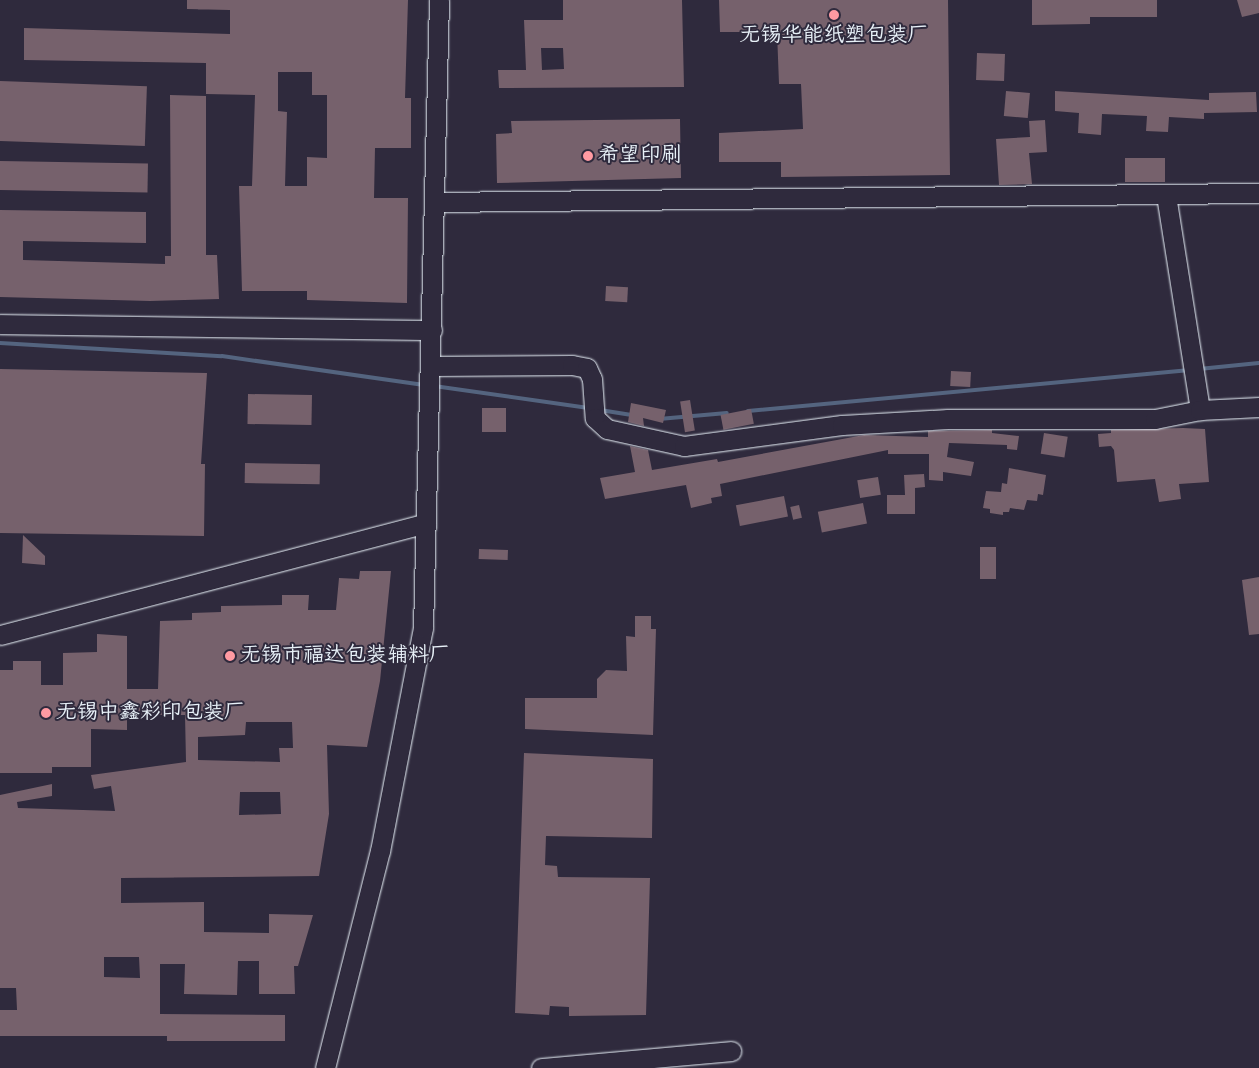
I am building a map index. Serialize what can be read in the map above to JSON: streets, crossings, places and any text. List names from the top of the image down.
{
  "places": [
    "无锡华能纸塑包装厂",
    "希望印刷",
    "无锡市福达包装辅料厂",
    "无锡中鑫彩印包装厂"
  ]
}
